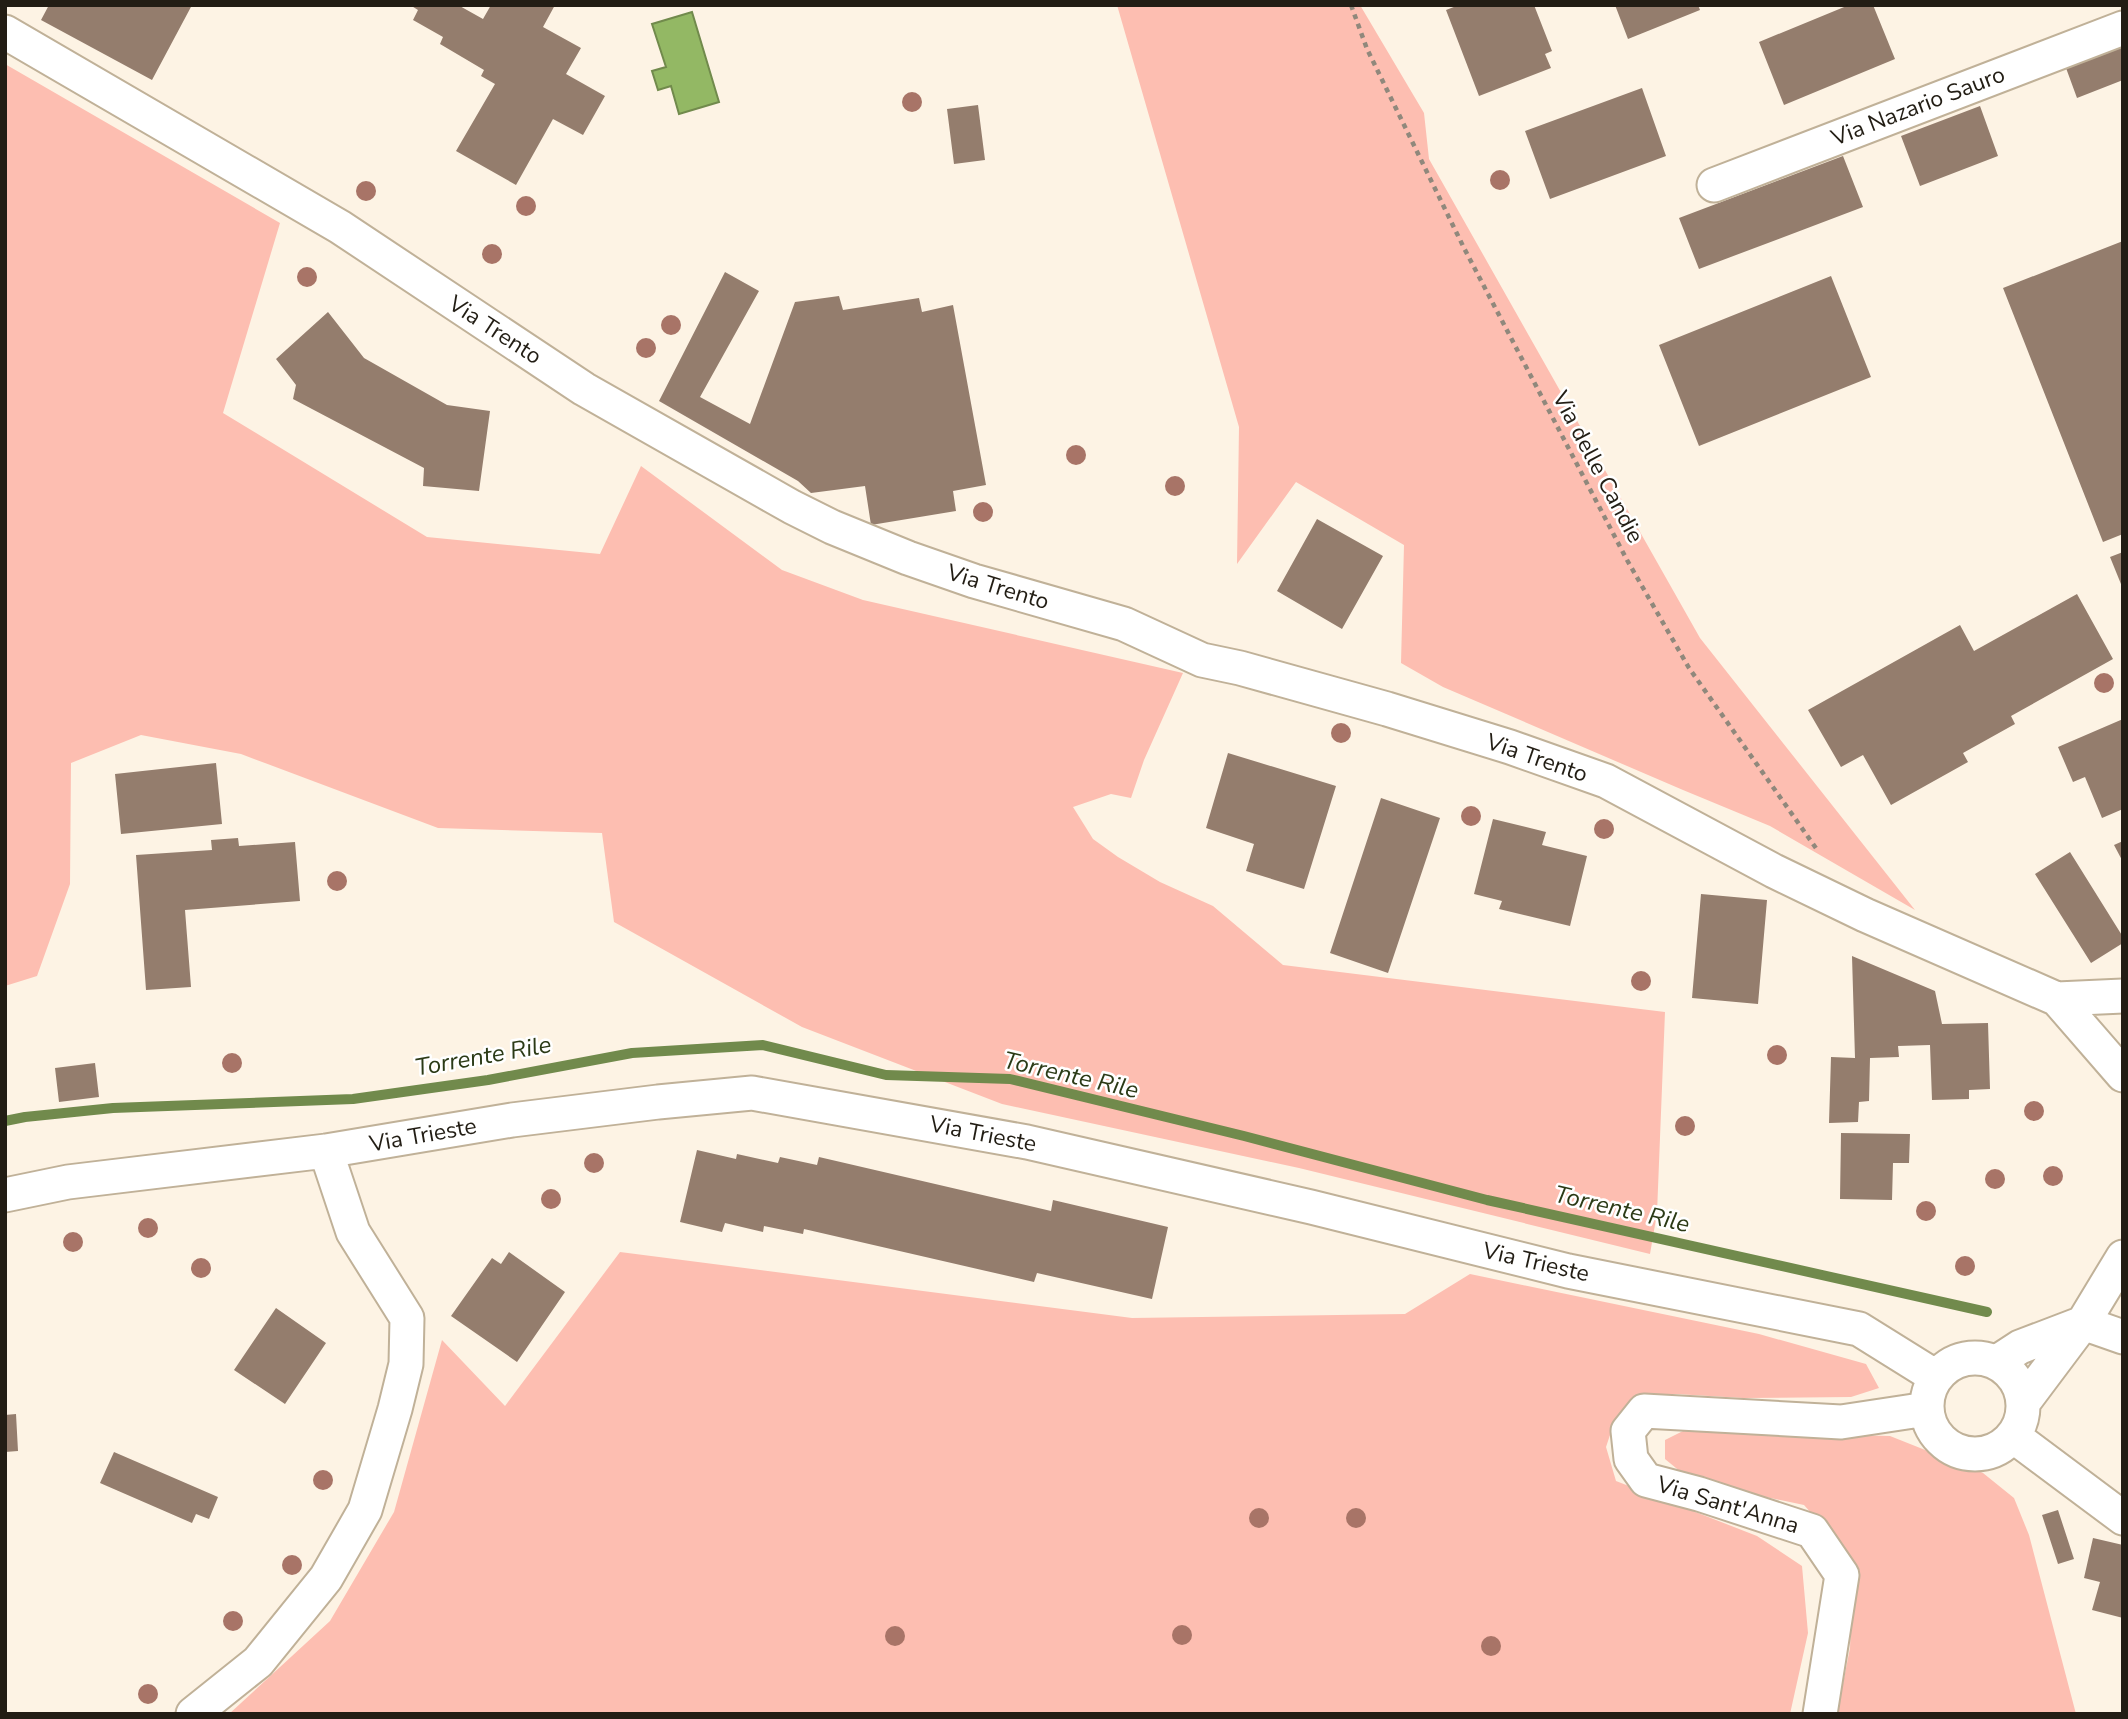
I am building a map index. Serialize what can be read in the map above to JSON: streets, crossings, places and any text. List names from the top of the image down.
{
  "streets": {
    "street": [
      "Via Nazario Sauro",
      "Via Trento",
      "Via Trieste",
      "Via Sant'Anna"
    ],
    "path": ["Via delle Candie"]
  },
  "crossings": [
    ["Via Trieste", "Via Sant'Anna"]
  ],
  "water": ["Torrente Rile"]
}
